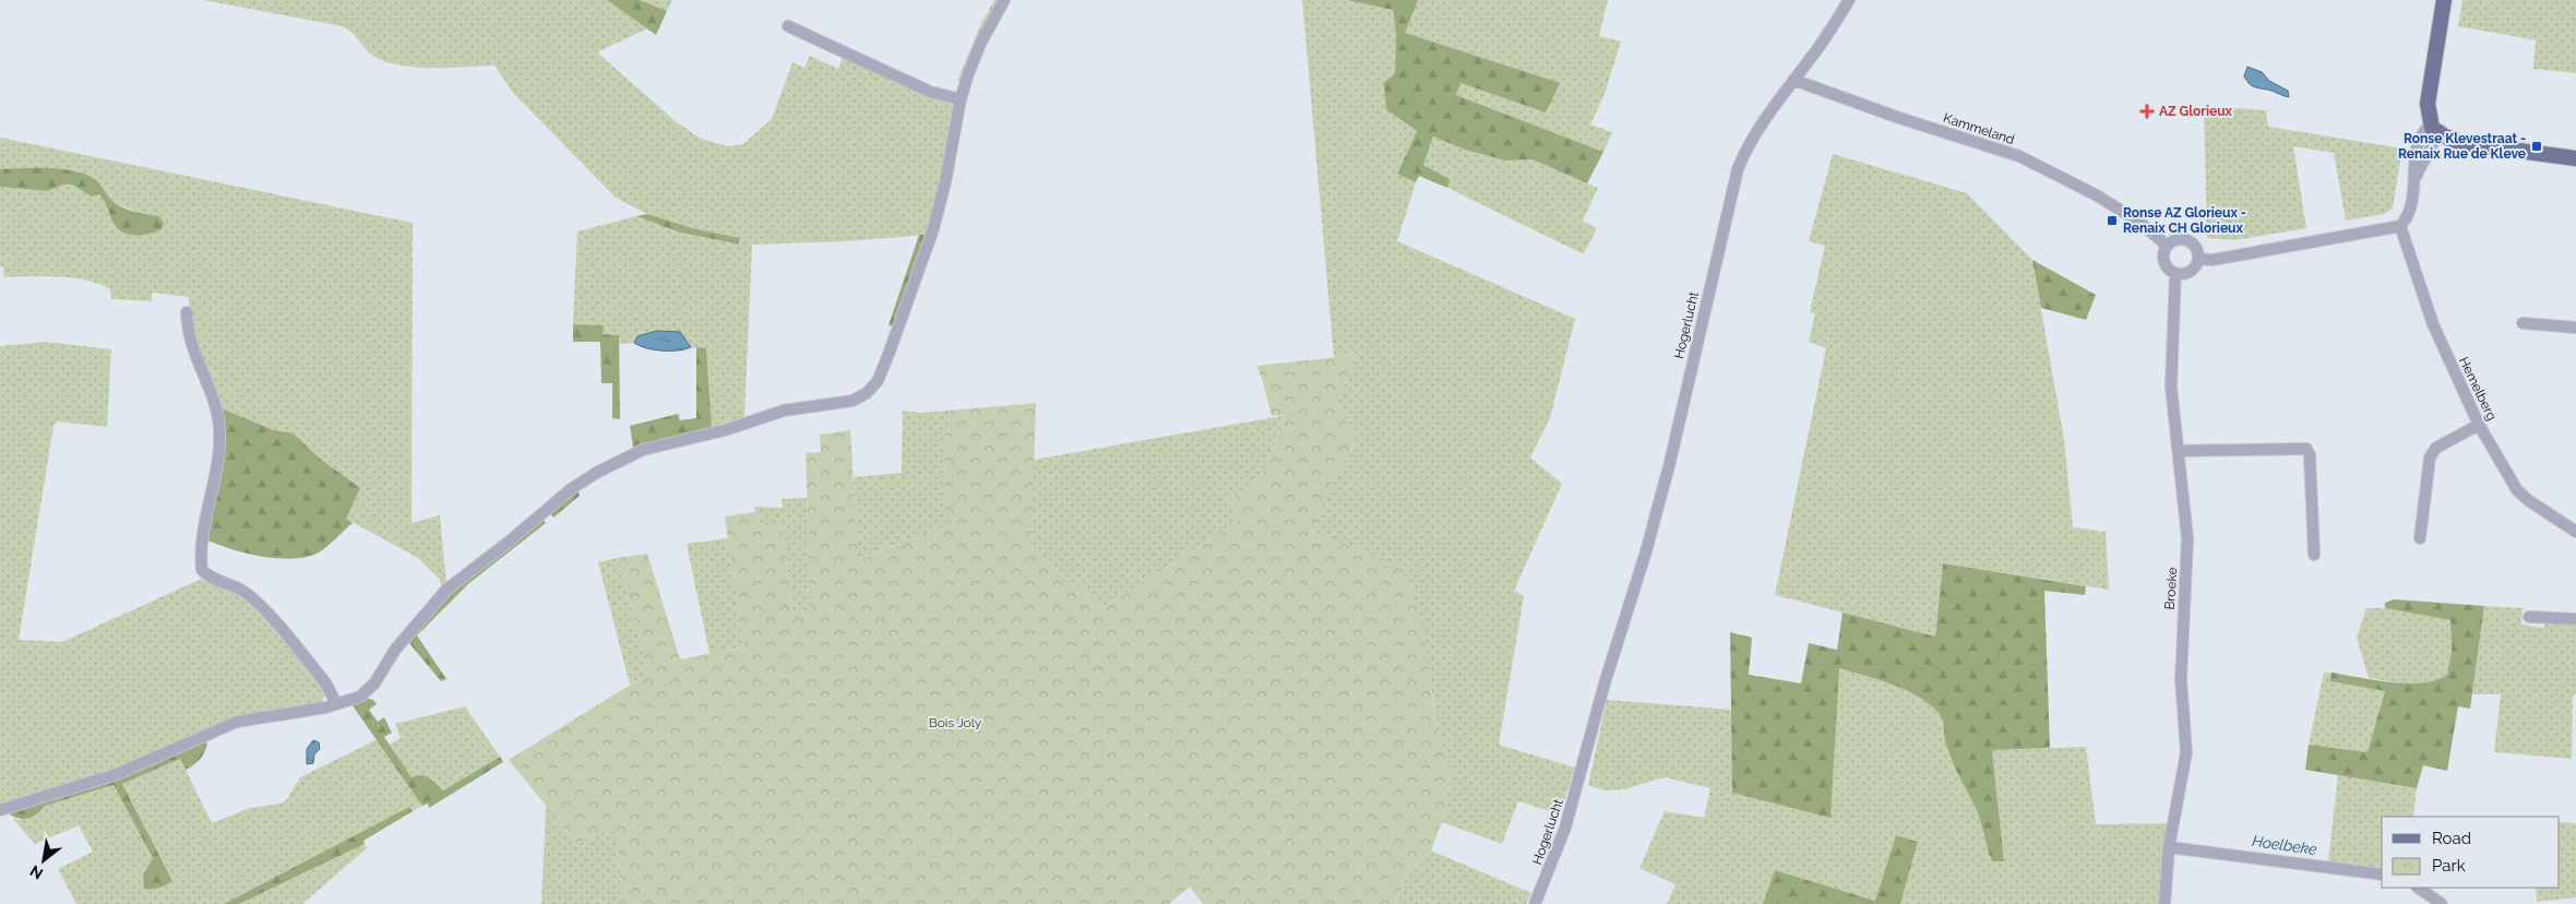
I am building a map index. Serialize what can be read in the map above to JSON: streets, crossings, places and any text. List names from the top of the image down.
{
  "streets": {
    "street": [
      "Kammeland",
      "Hogerlucht",
      "Hemelberg",
      "Broeke"
    ]
  },
  "crossings": [
    ["Kammeland", "Hogerlucht"],
    ["Kammeland", "Broeke"]
  ],
  "water": ["Hoelbeke"],
  "parks": ["Bois Joly"],
  "places": {
    "health": ["AZ Glorieux"],
    "transit": ["Ronse Klevestraat - Renaix Rue de Kleve", "Ronse AZ Glorieux - Renaix CH Glorieux"]
  },
  "legend": ["Road", "Park"],
  "north": "bottom left"
}
